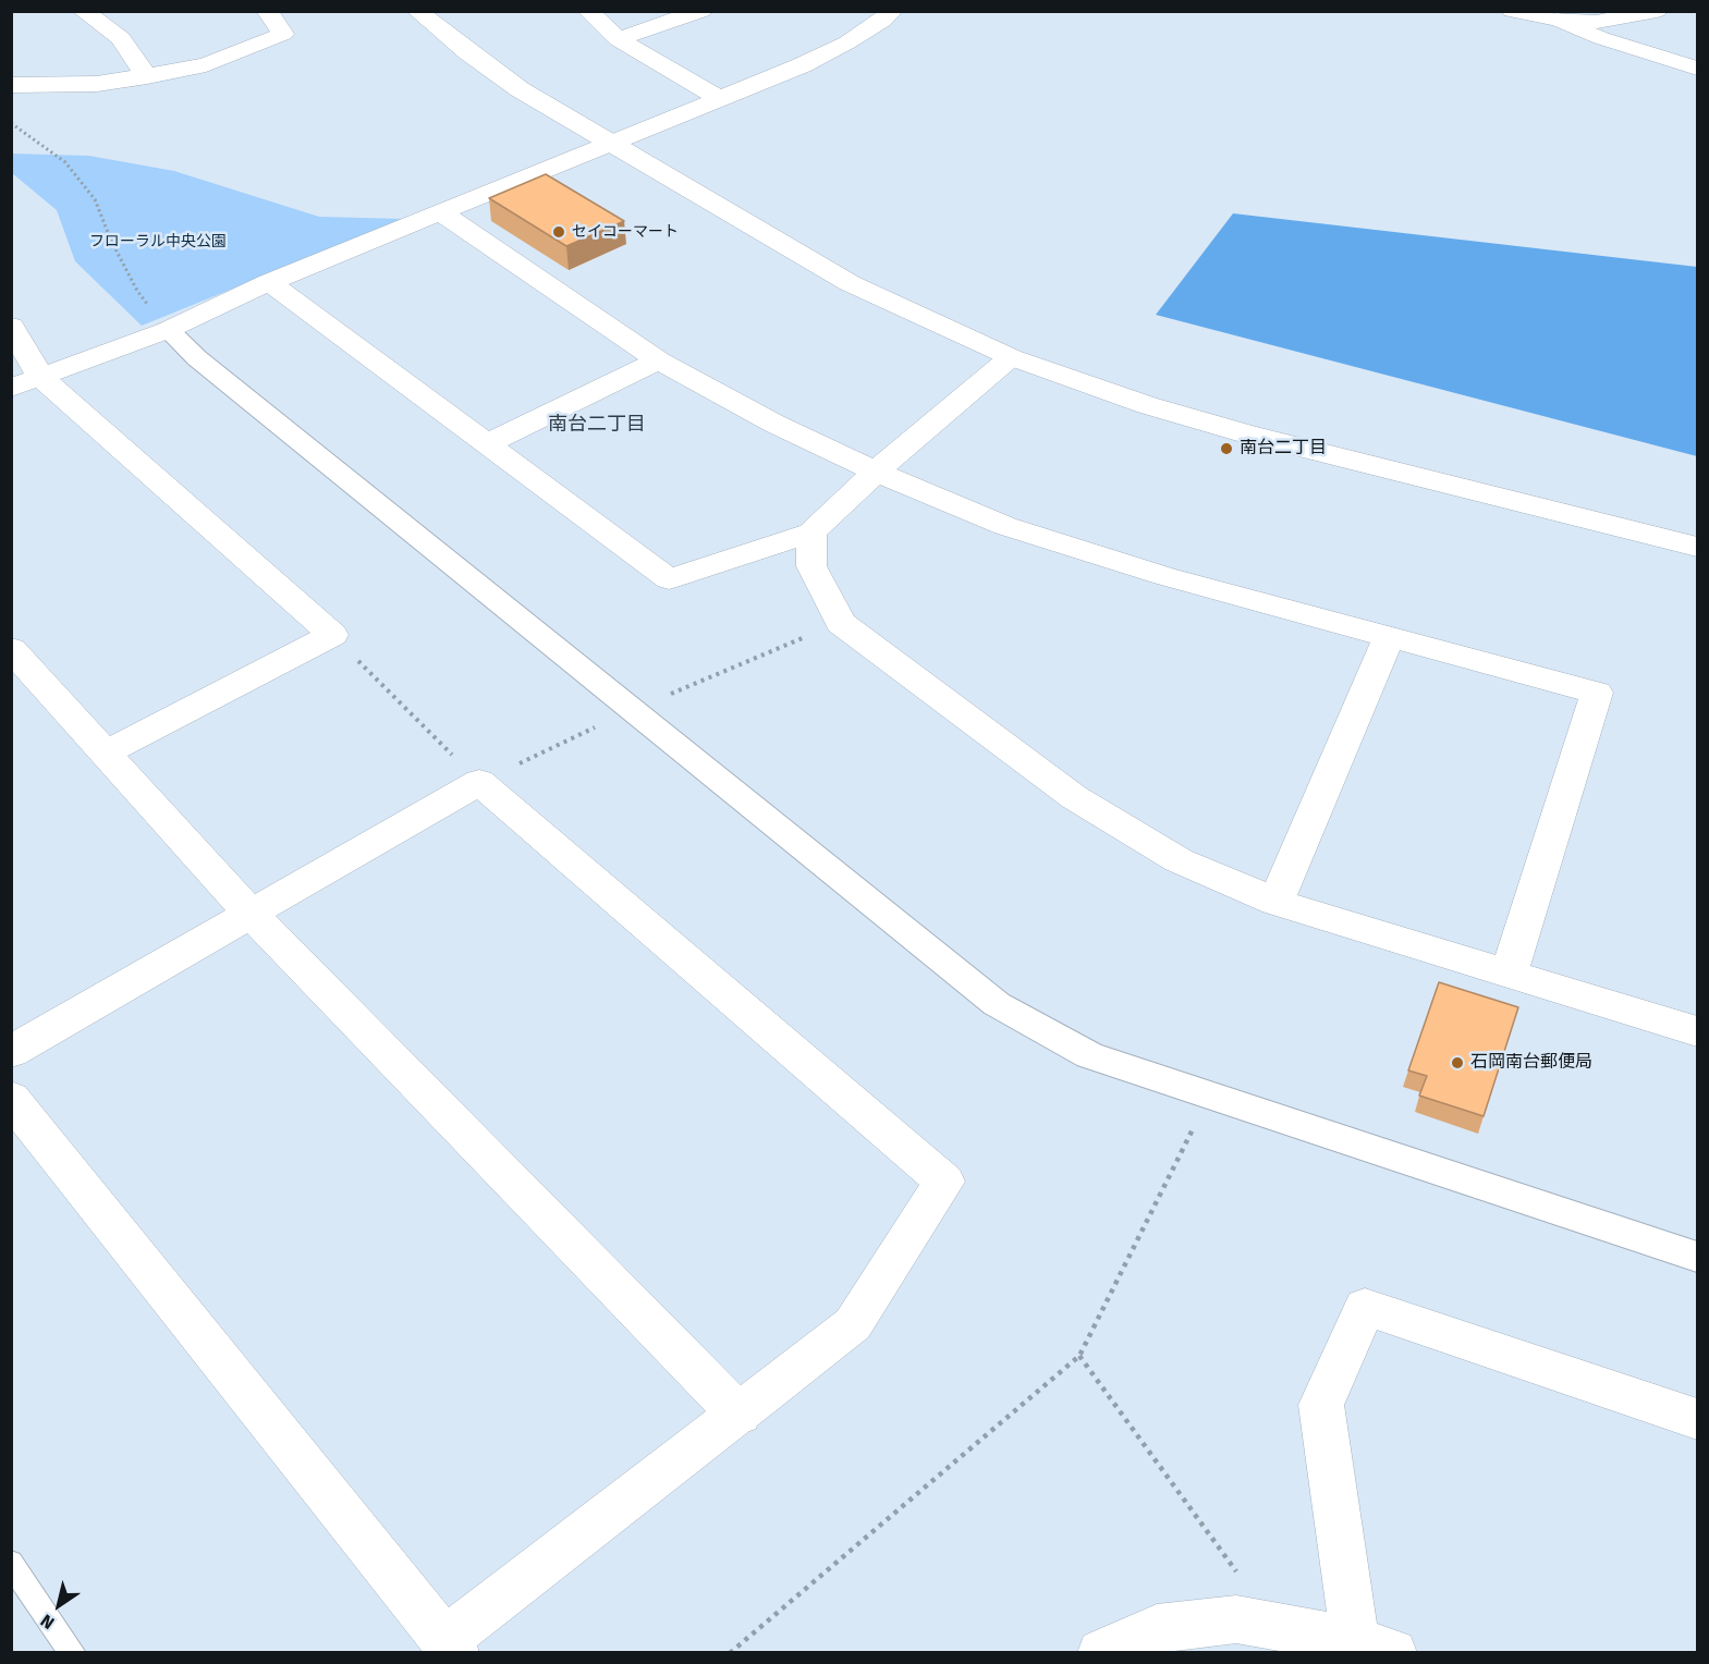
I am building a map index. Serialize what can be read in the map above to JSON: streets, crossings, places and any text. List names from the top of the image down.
{
  "districts": ["南台二丁目"],
  "parks": ["フローラル中央公園"],
  "places": ["セイコーマート", "南台二丁目", "石岡南台郵便局"],
  "north": "bottom left"
}
